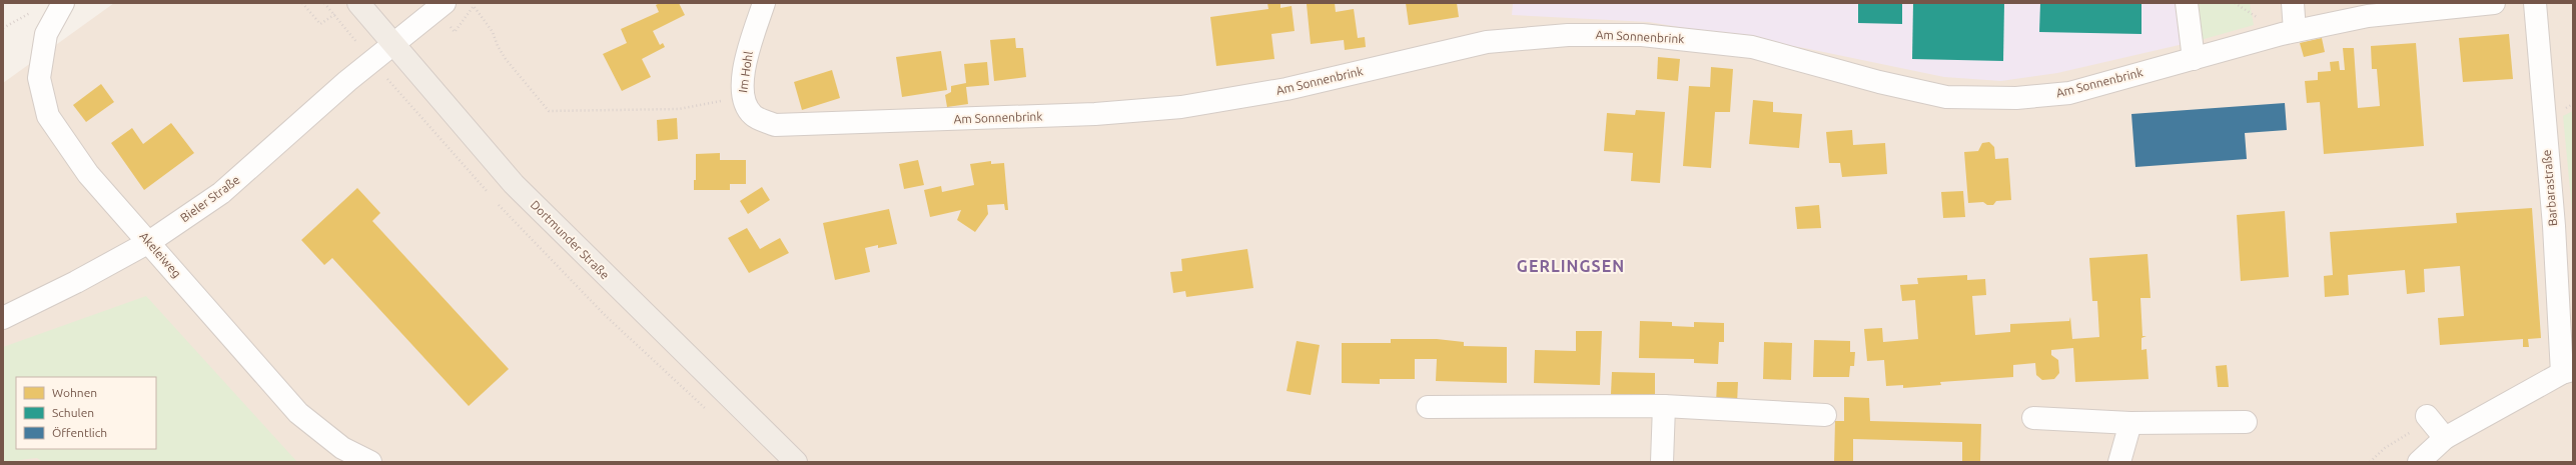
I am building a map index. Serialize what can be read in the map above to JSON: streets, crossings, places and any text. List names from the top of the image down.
{
  "streets": {
    "main road": ["Dortmunder Straße"],
    "street": [
      "Am Sonnenbrink",
      "Im Hohl",
      "Barbarastraße",
      "Bieler Straße",
      "Akeleiweg"
    ]
  },
  "crossings": [
    ["Am Sonnenbrink", "Im Hohl"],
    ["Bieler Straße", "Dortmunder Straße"],
    ["Bieler Straße", "Akeleiweg"]
  ],
  "districts": ["GERLINGSEN"],
  "legend": ["Wohnen", "Schulen", "Öffentlich"]
}
